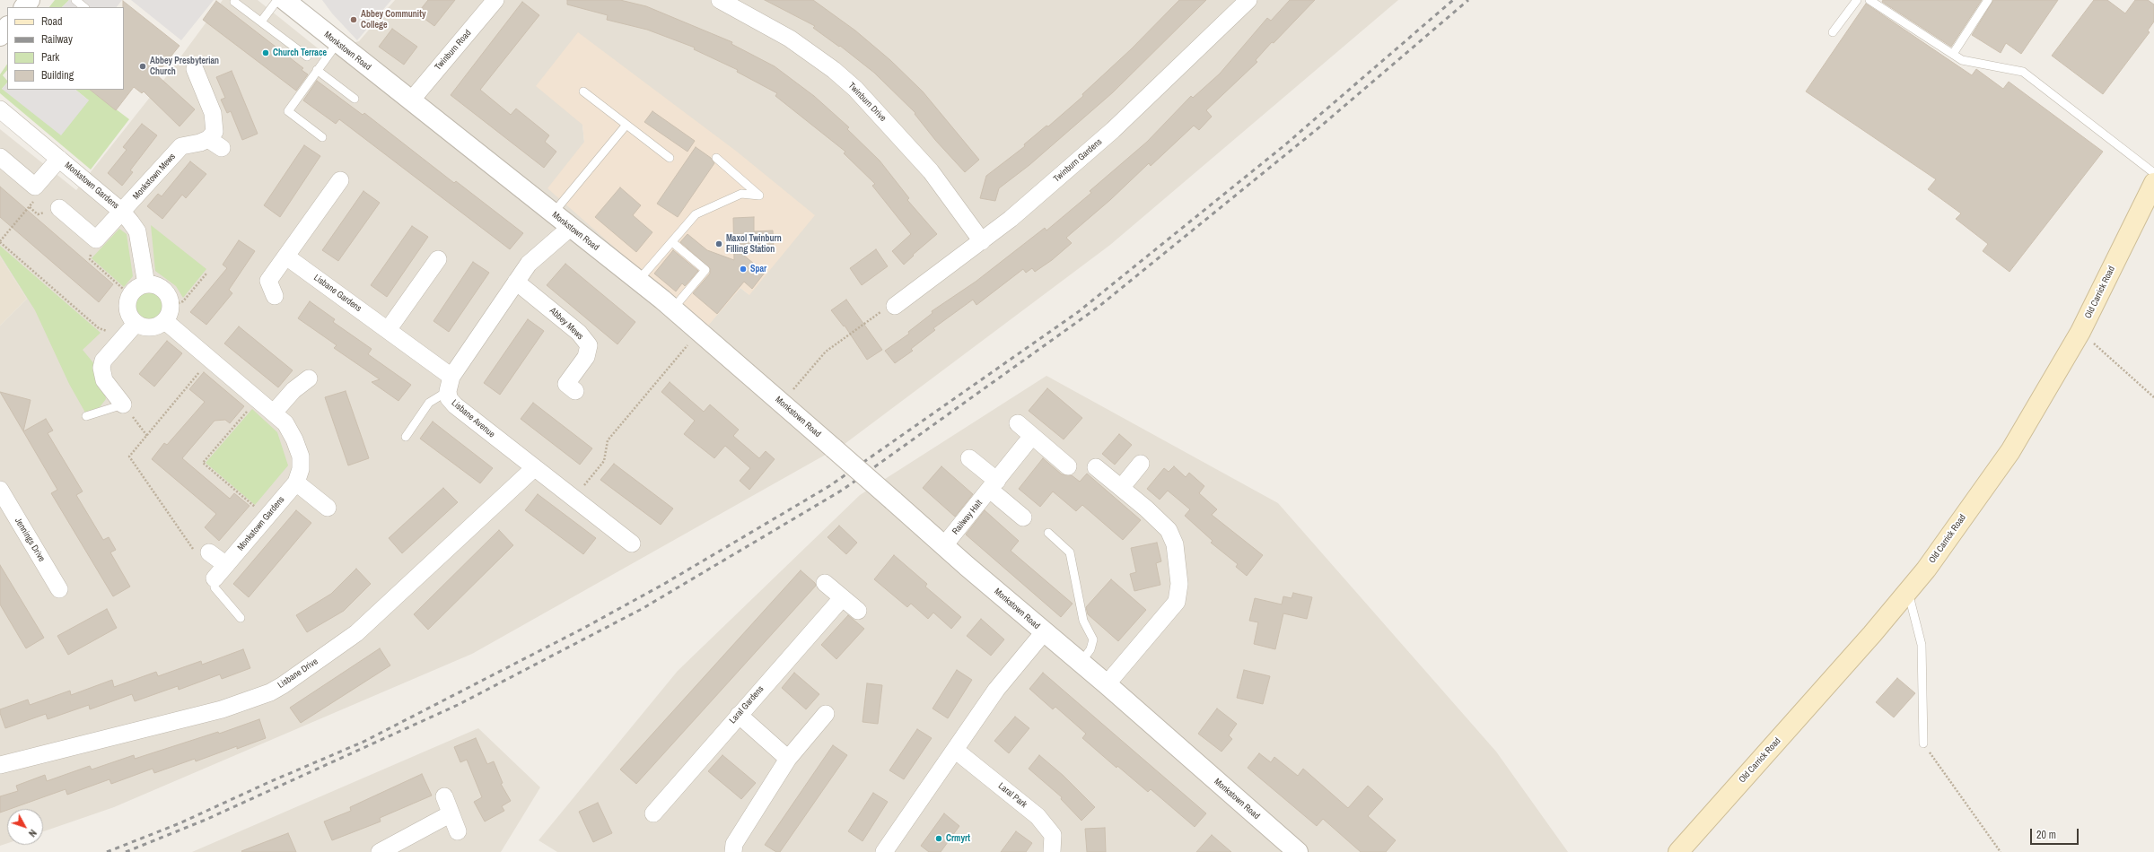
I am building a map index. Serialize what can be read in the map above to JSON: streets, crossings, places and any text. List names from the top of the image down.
{
  "streets": {
    "main road": ["Old Carrick Road"],
    "street": [
      "Twinburn Road",
      "Monkstown Road",
      "Twinburn Drive",
      "Twinburn Gardens",
      "Monkstown Mews",
      "Monkstown Gardens",
      "Lisbane Gardens",
      "Abbey Mews",
      "Lisbane Avenue",
      "Railway Halt",
      "Jennings Drive",
      "Lisbane Drive",
      "Laral Gardens",
      "Laral Park"
    ]
  },
  "crossings": [
    ["Twinburn Road", "Monkstown Road"],
    ["Monkstown Road", "Railway Halt"],
    ["Twinburn Drive", "Twinburn Gardens"],
    ["Monkstown Mews", "Monkstown Gardens"],
    ["Lisbane Gardens", "Lisbane Avenue"],
    ["Lisbane Avenue", "Lisbane Drive"]
  ],
  "places": [
    "Abbey Community College",
    "Church Terrace",
    "Abbey Presbyterian Church",
    "Maxol Twinburn Filling Station",
    "Spar",
    "Crmyrt"
  ],
  "legend": [
    "Road",
    "Railway",
    "Park",
    "Building"
  ],
  "scale_bar": "20 m",
  "north": "bottom right"
}
